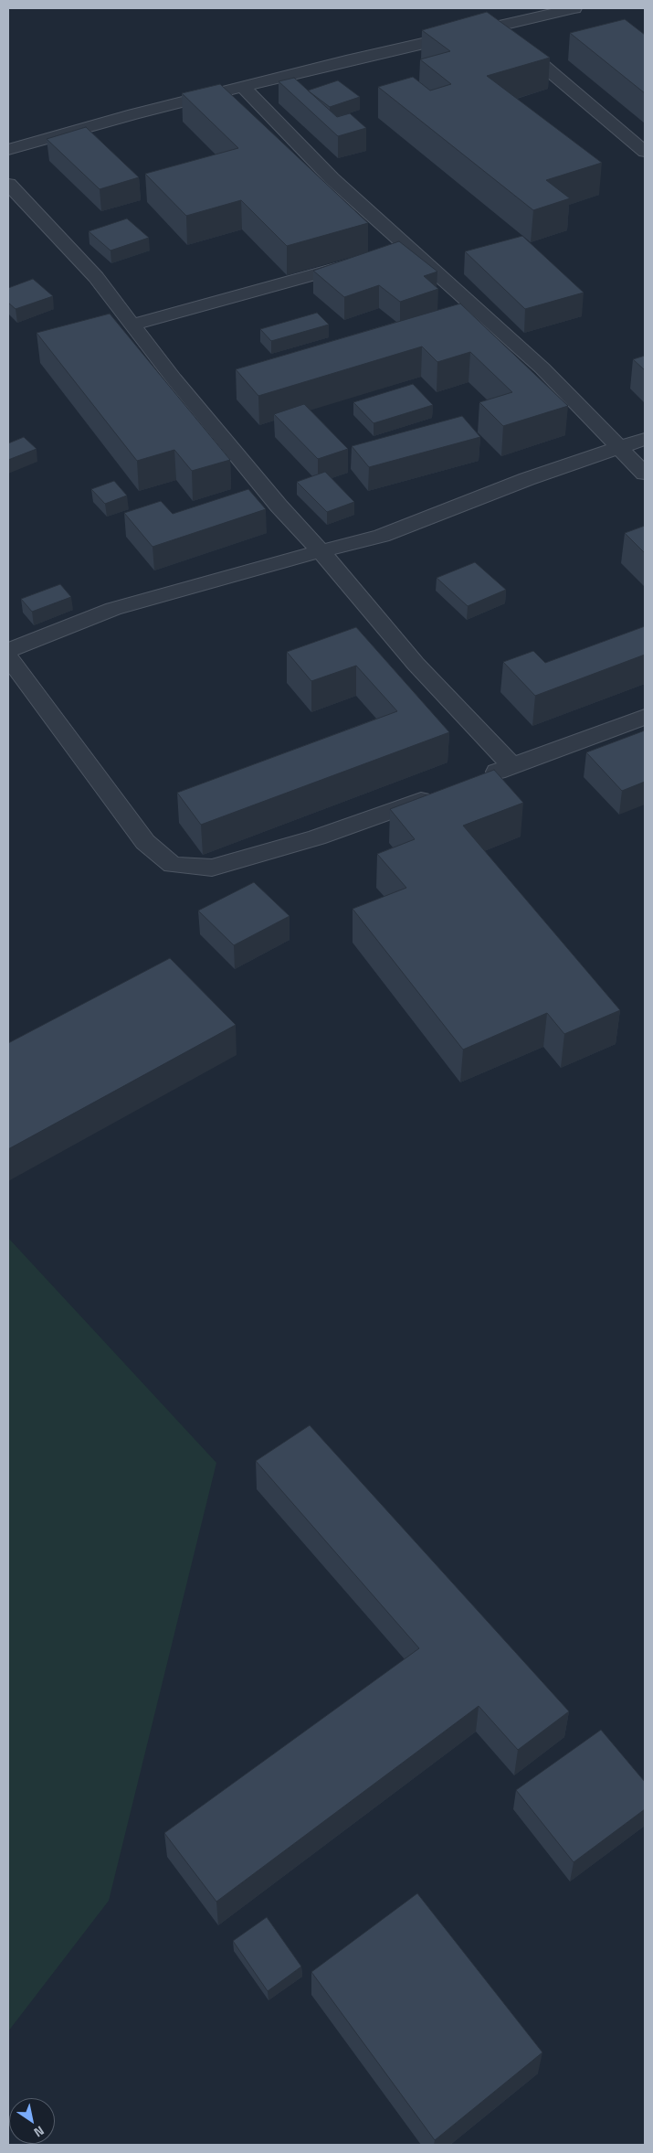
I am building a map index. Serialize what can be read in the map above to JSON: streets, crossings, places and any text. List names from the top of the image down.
{
  "north": "bottom right"
}
